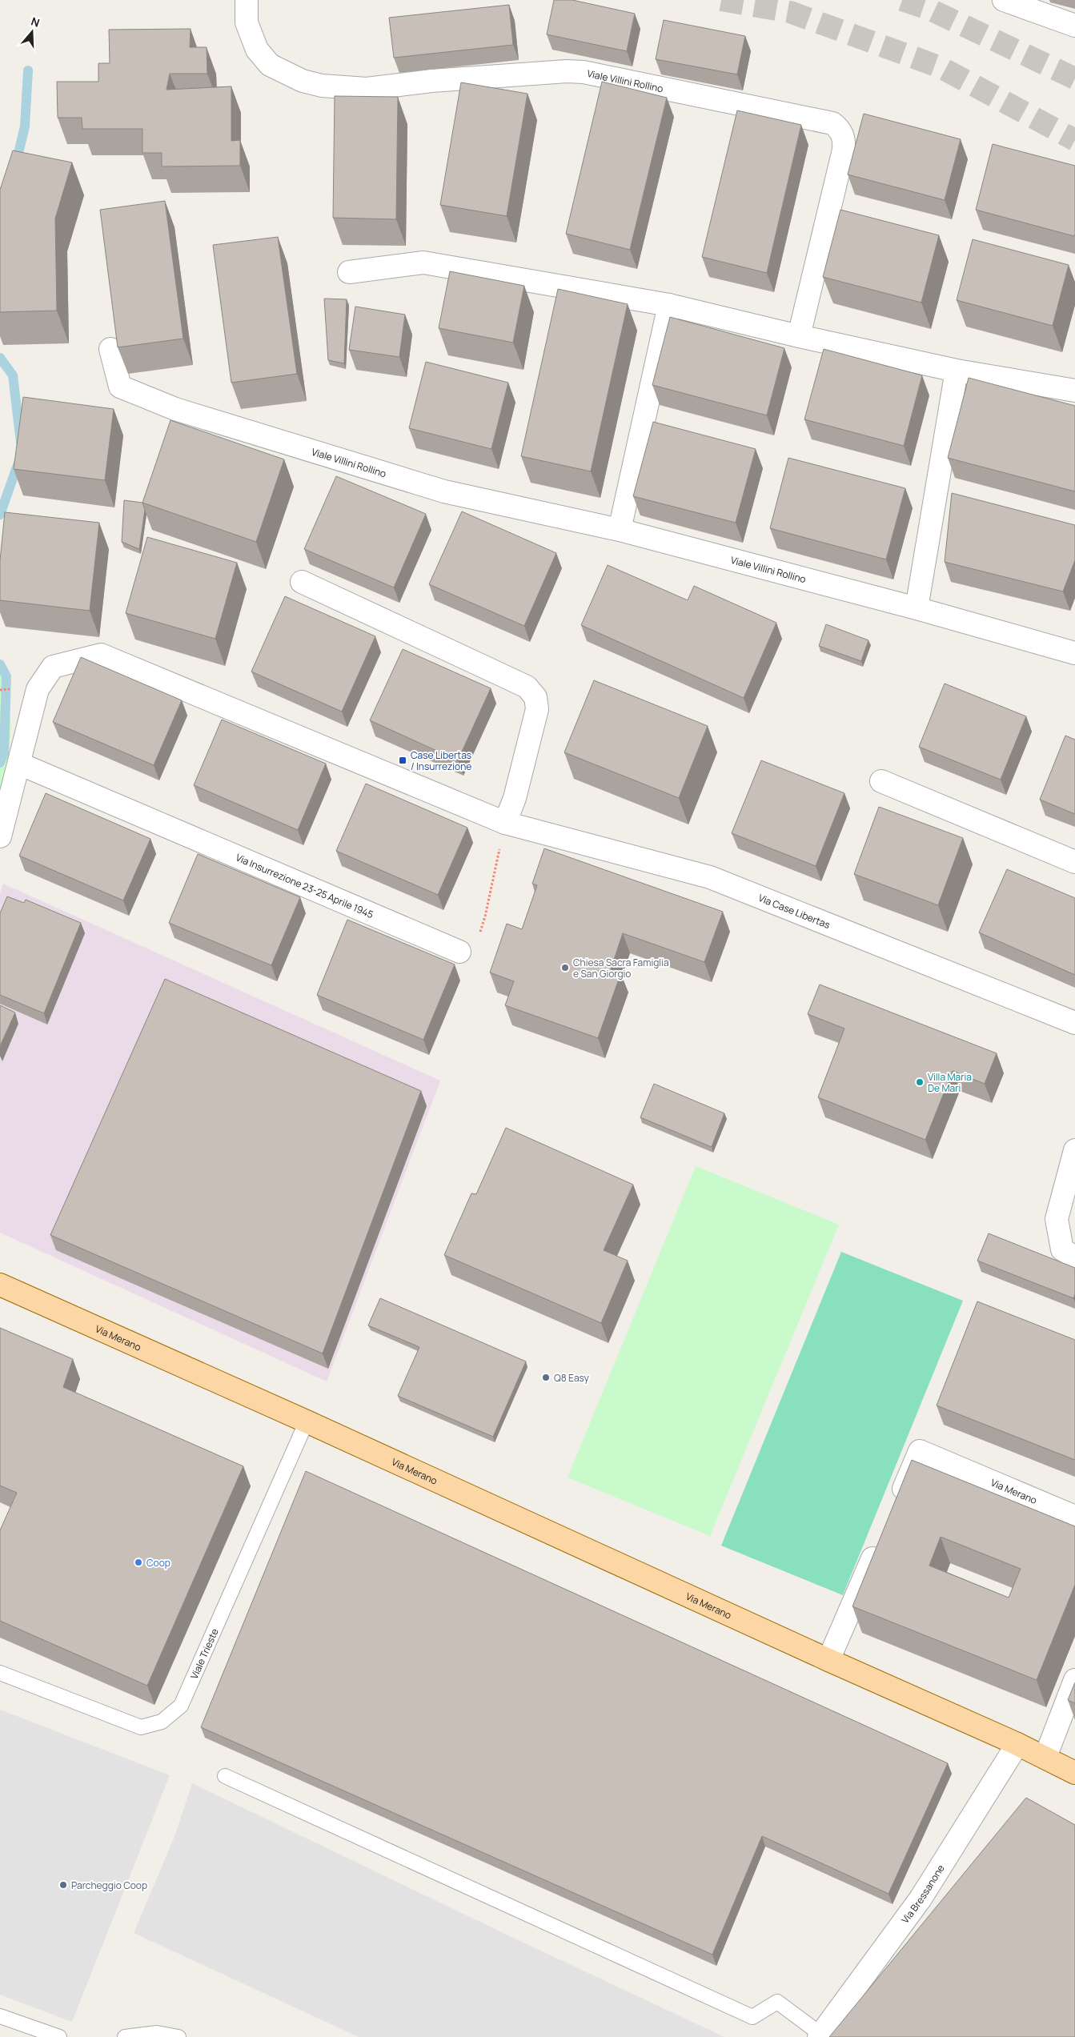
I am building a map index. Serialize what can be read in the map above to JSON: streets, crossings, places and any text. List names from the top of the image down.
{
  "streets": {
    "main road": ["Via Merano"],
    "street": [
      "Viale Villini Rollino",
      "Via Insurrezione 23-25 Aprile 1945",
      "Via Case Libertas",
      "Via Bressanone"
    ],
    "lane": ["Viale Trieste"]
  },
  "crossings": [
    ["Via Merano", "Viale Trieste"],
    ["Via Merano", "Via Bressanone"]
  ],
  "places": {
    "transit": ["Case Libertas / Insurrezione"],
    "other": [
      "Chiesa Sacra Famiglia e San Giorgio",
      "Villa Maria De Mari",
      "Q8 Easy",
      "Coop",
      "Parcheggio Coop"
    ]
  },
  "north": "top"
}
